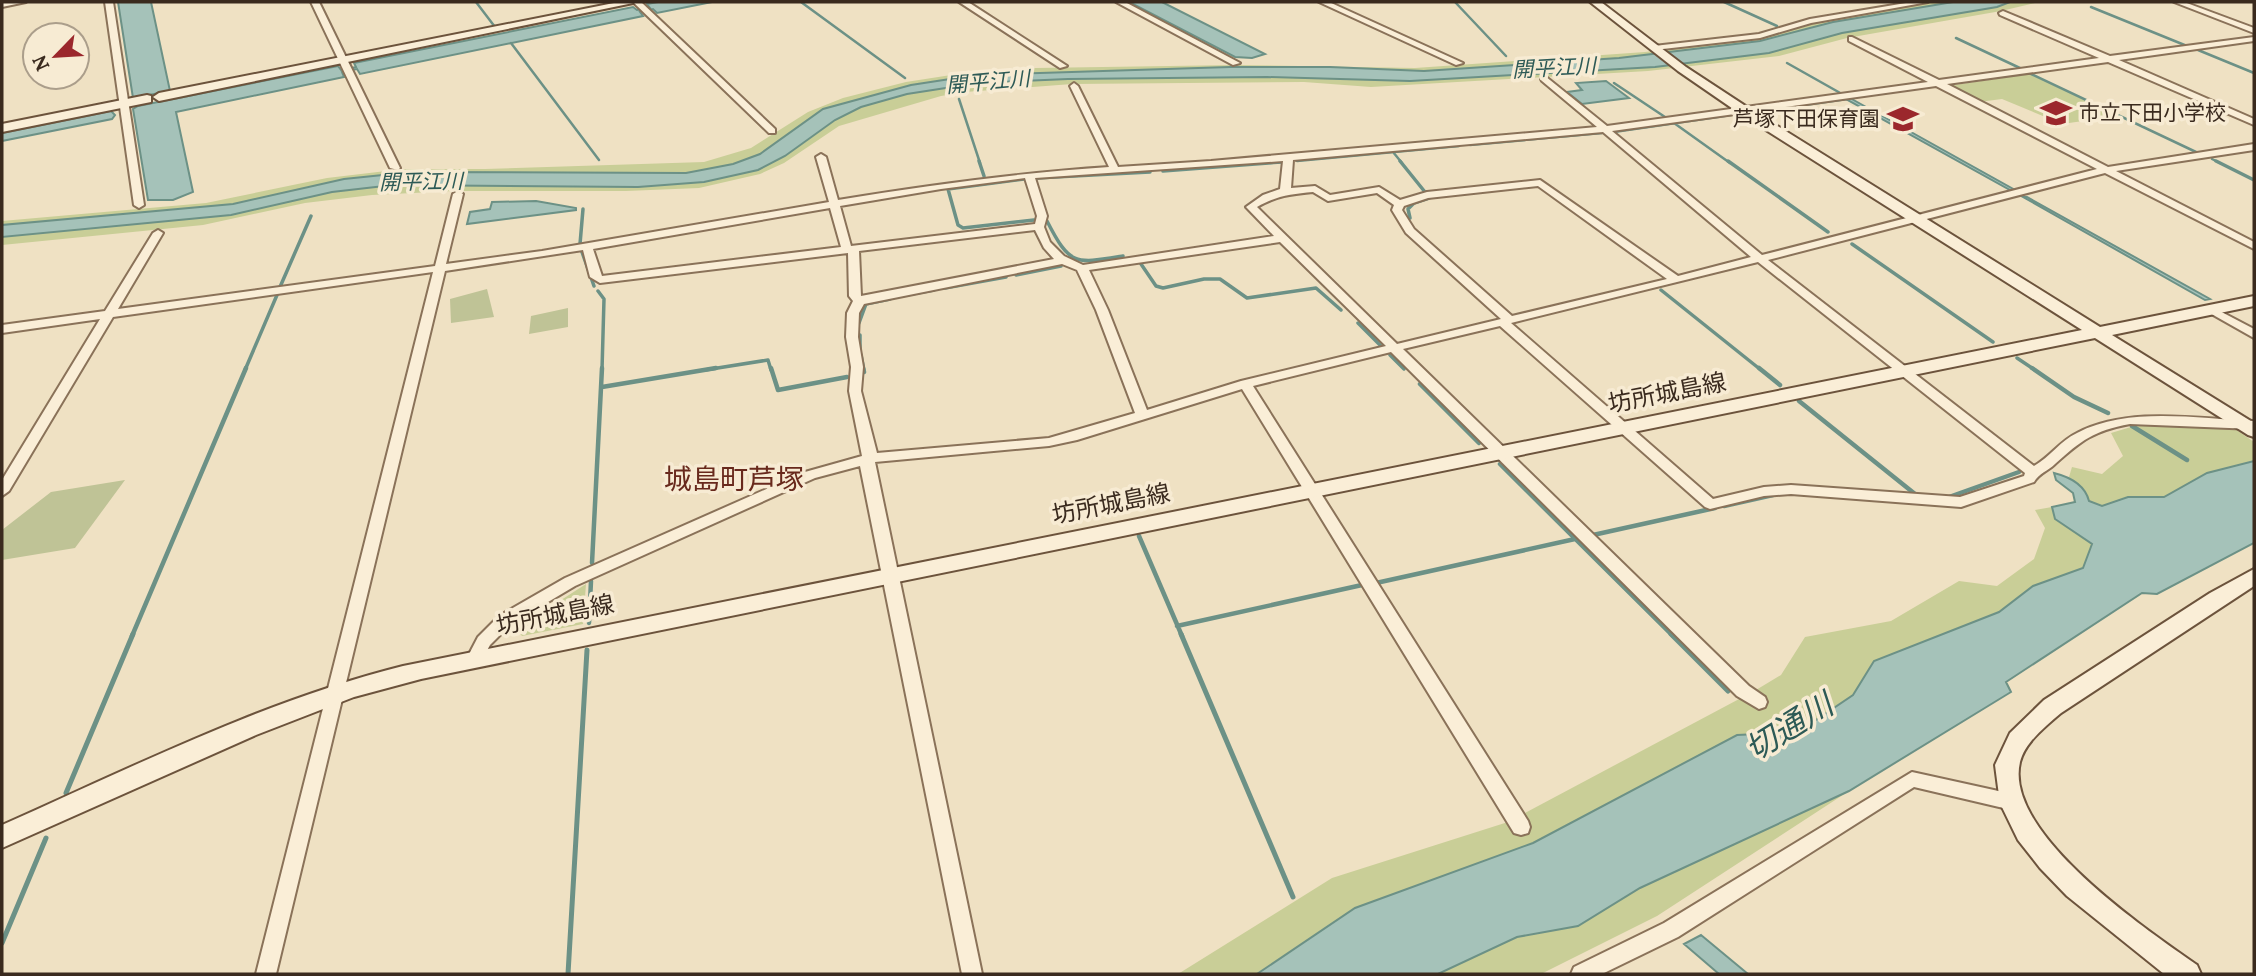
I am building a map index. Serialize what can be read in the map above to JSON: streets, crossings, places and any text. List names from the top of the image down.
{
  "streets": {
    "street": ["坊所城島線"]
  },
  "districts": ["城島町芦塚"],
  "water": ["開平江川", "切通川"],
  "places": {
    "school or university": ["市立下田小学校", "芦塚下田保育園"]
  },
  "north": "bottom left"
}
